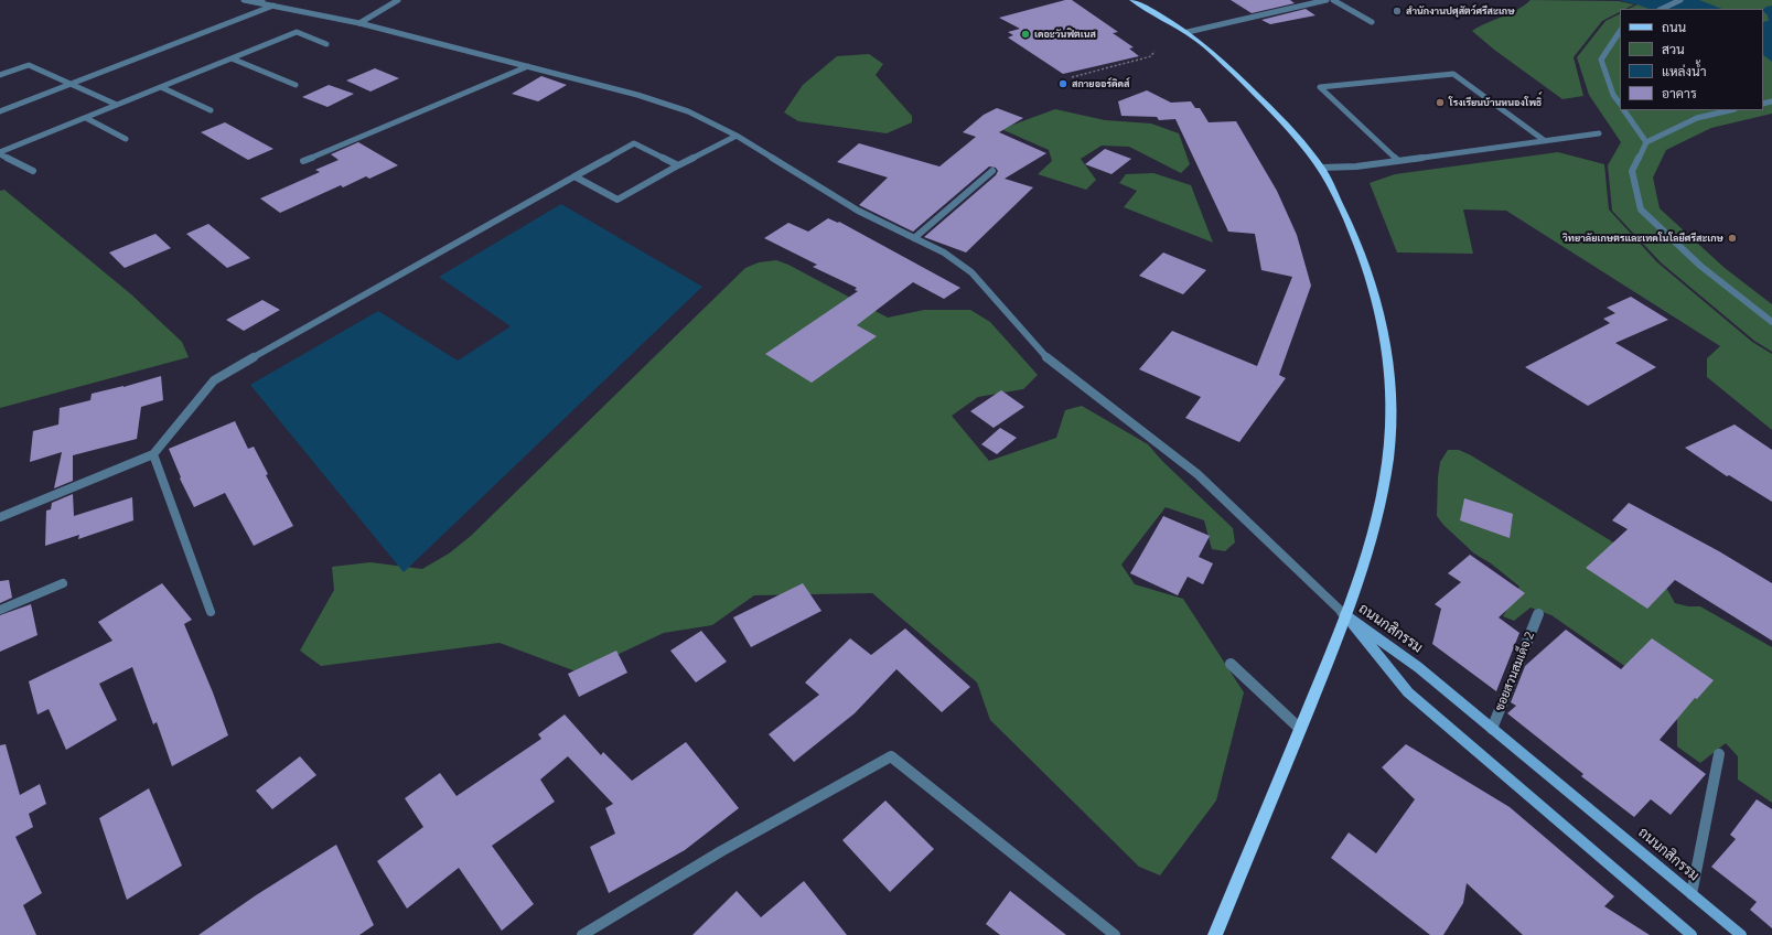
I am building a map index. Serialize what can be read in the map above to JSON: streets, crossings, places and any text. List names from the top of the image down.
{
  "streets": {
    "main road": ["ถนนกสิกรรม"],
    "street": ["ซอยสวนสมเด็จ 2"]
  },
  "crossings": [
    ["ถนนกสิกรรม", "ซอยสวนสมเด็จ 2"]
  ],
  "places": [
    "สำนักงานปศุสัตว์ศรีสะเกษ",
    "เดอะวันฟิตเนส",
    "สกายออร์คิดส์",
    "โรงเรียนบ้านหนองโพธิ์",
    "วิทยาลัยเกษตรและเทคโนโลยีศรีสะเกษ"
  ],
  "legend": [
    "ถนน",
    "สวน",
    "แหล่งน้ำ",
    "อาคาร"
  ]
}
